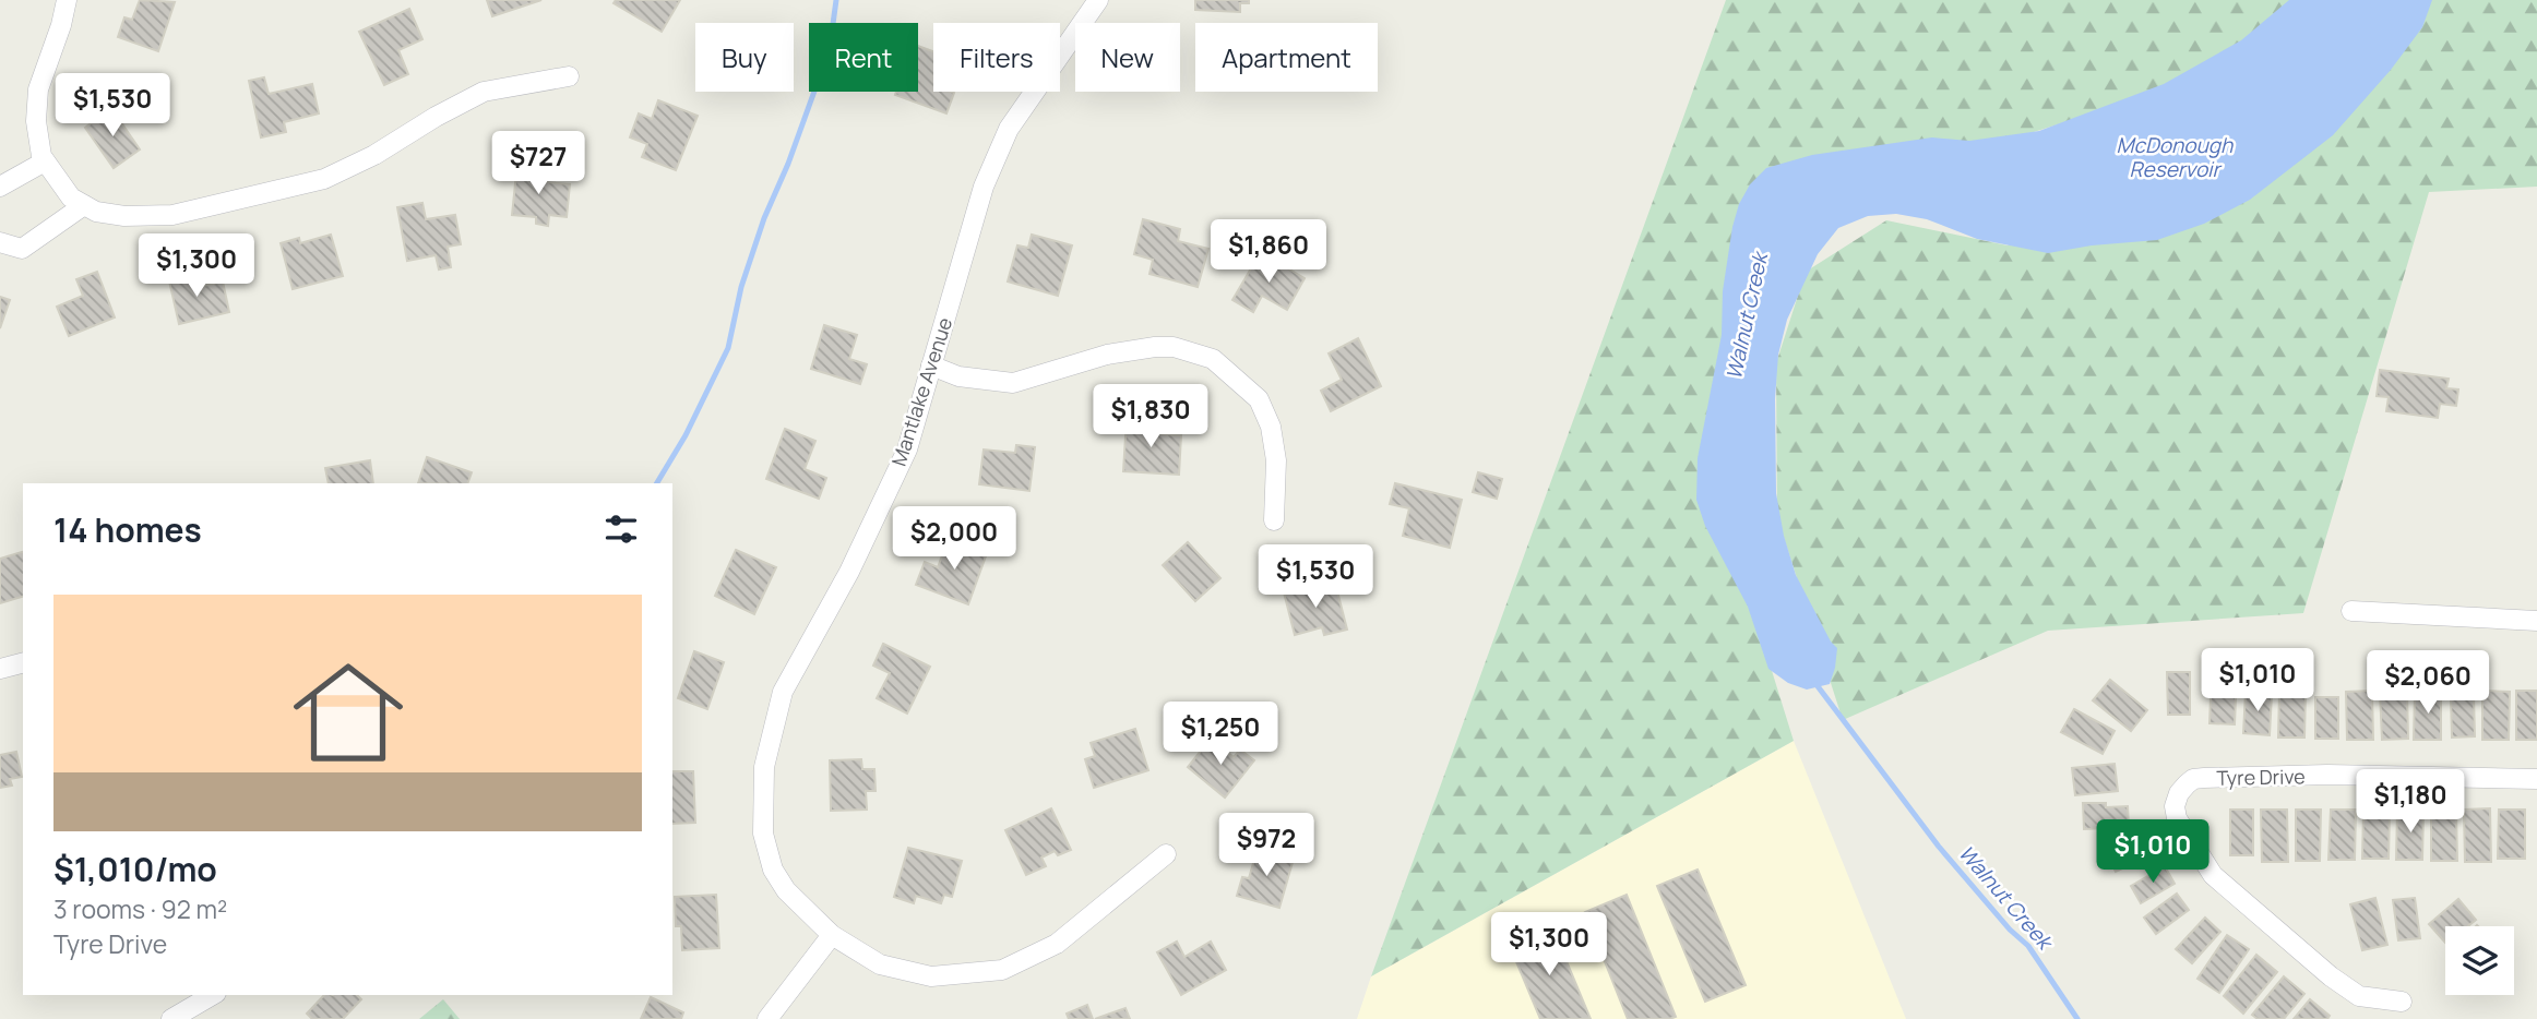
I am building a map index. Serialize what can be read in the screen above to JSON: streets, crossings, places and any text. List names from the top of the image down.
{
  "streets": {
    "street": ["Mantlake Avenue", "Tyre Drive"]
  },
  "water": ["McDonough Reservoir", "Walnut Creek"],
  "page": {
    "chip": [
      "Buy",
      "Rent",
      "Filters",
      "New",
      "Apartment"
    ],
    "price": [
      "$1,530",
      "$727",
      "$1,860",
      "$1,300",
      "$1,830",
      "$2,000",
      "$1,530",
      "$1,010",
      "$2,060",
      "$1,250",
      "$1,180",
      "$972",
      "$1,010",
      "$1,300"
    ],
    "heading": "14 homes",
    "list": [
      {
        "name": "$1,010/mo",
        "note": "3 rooms · 92 m² · Tyre Drive"
      }
    ]
  }
}
